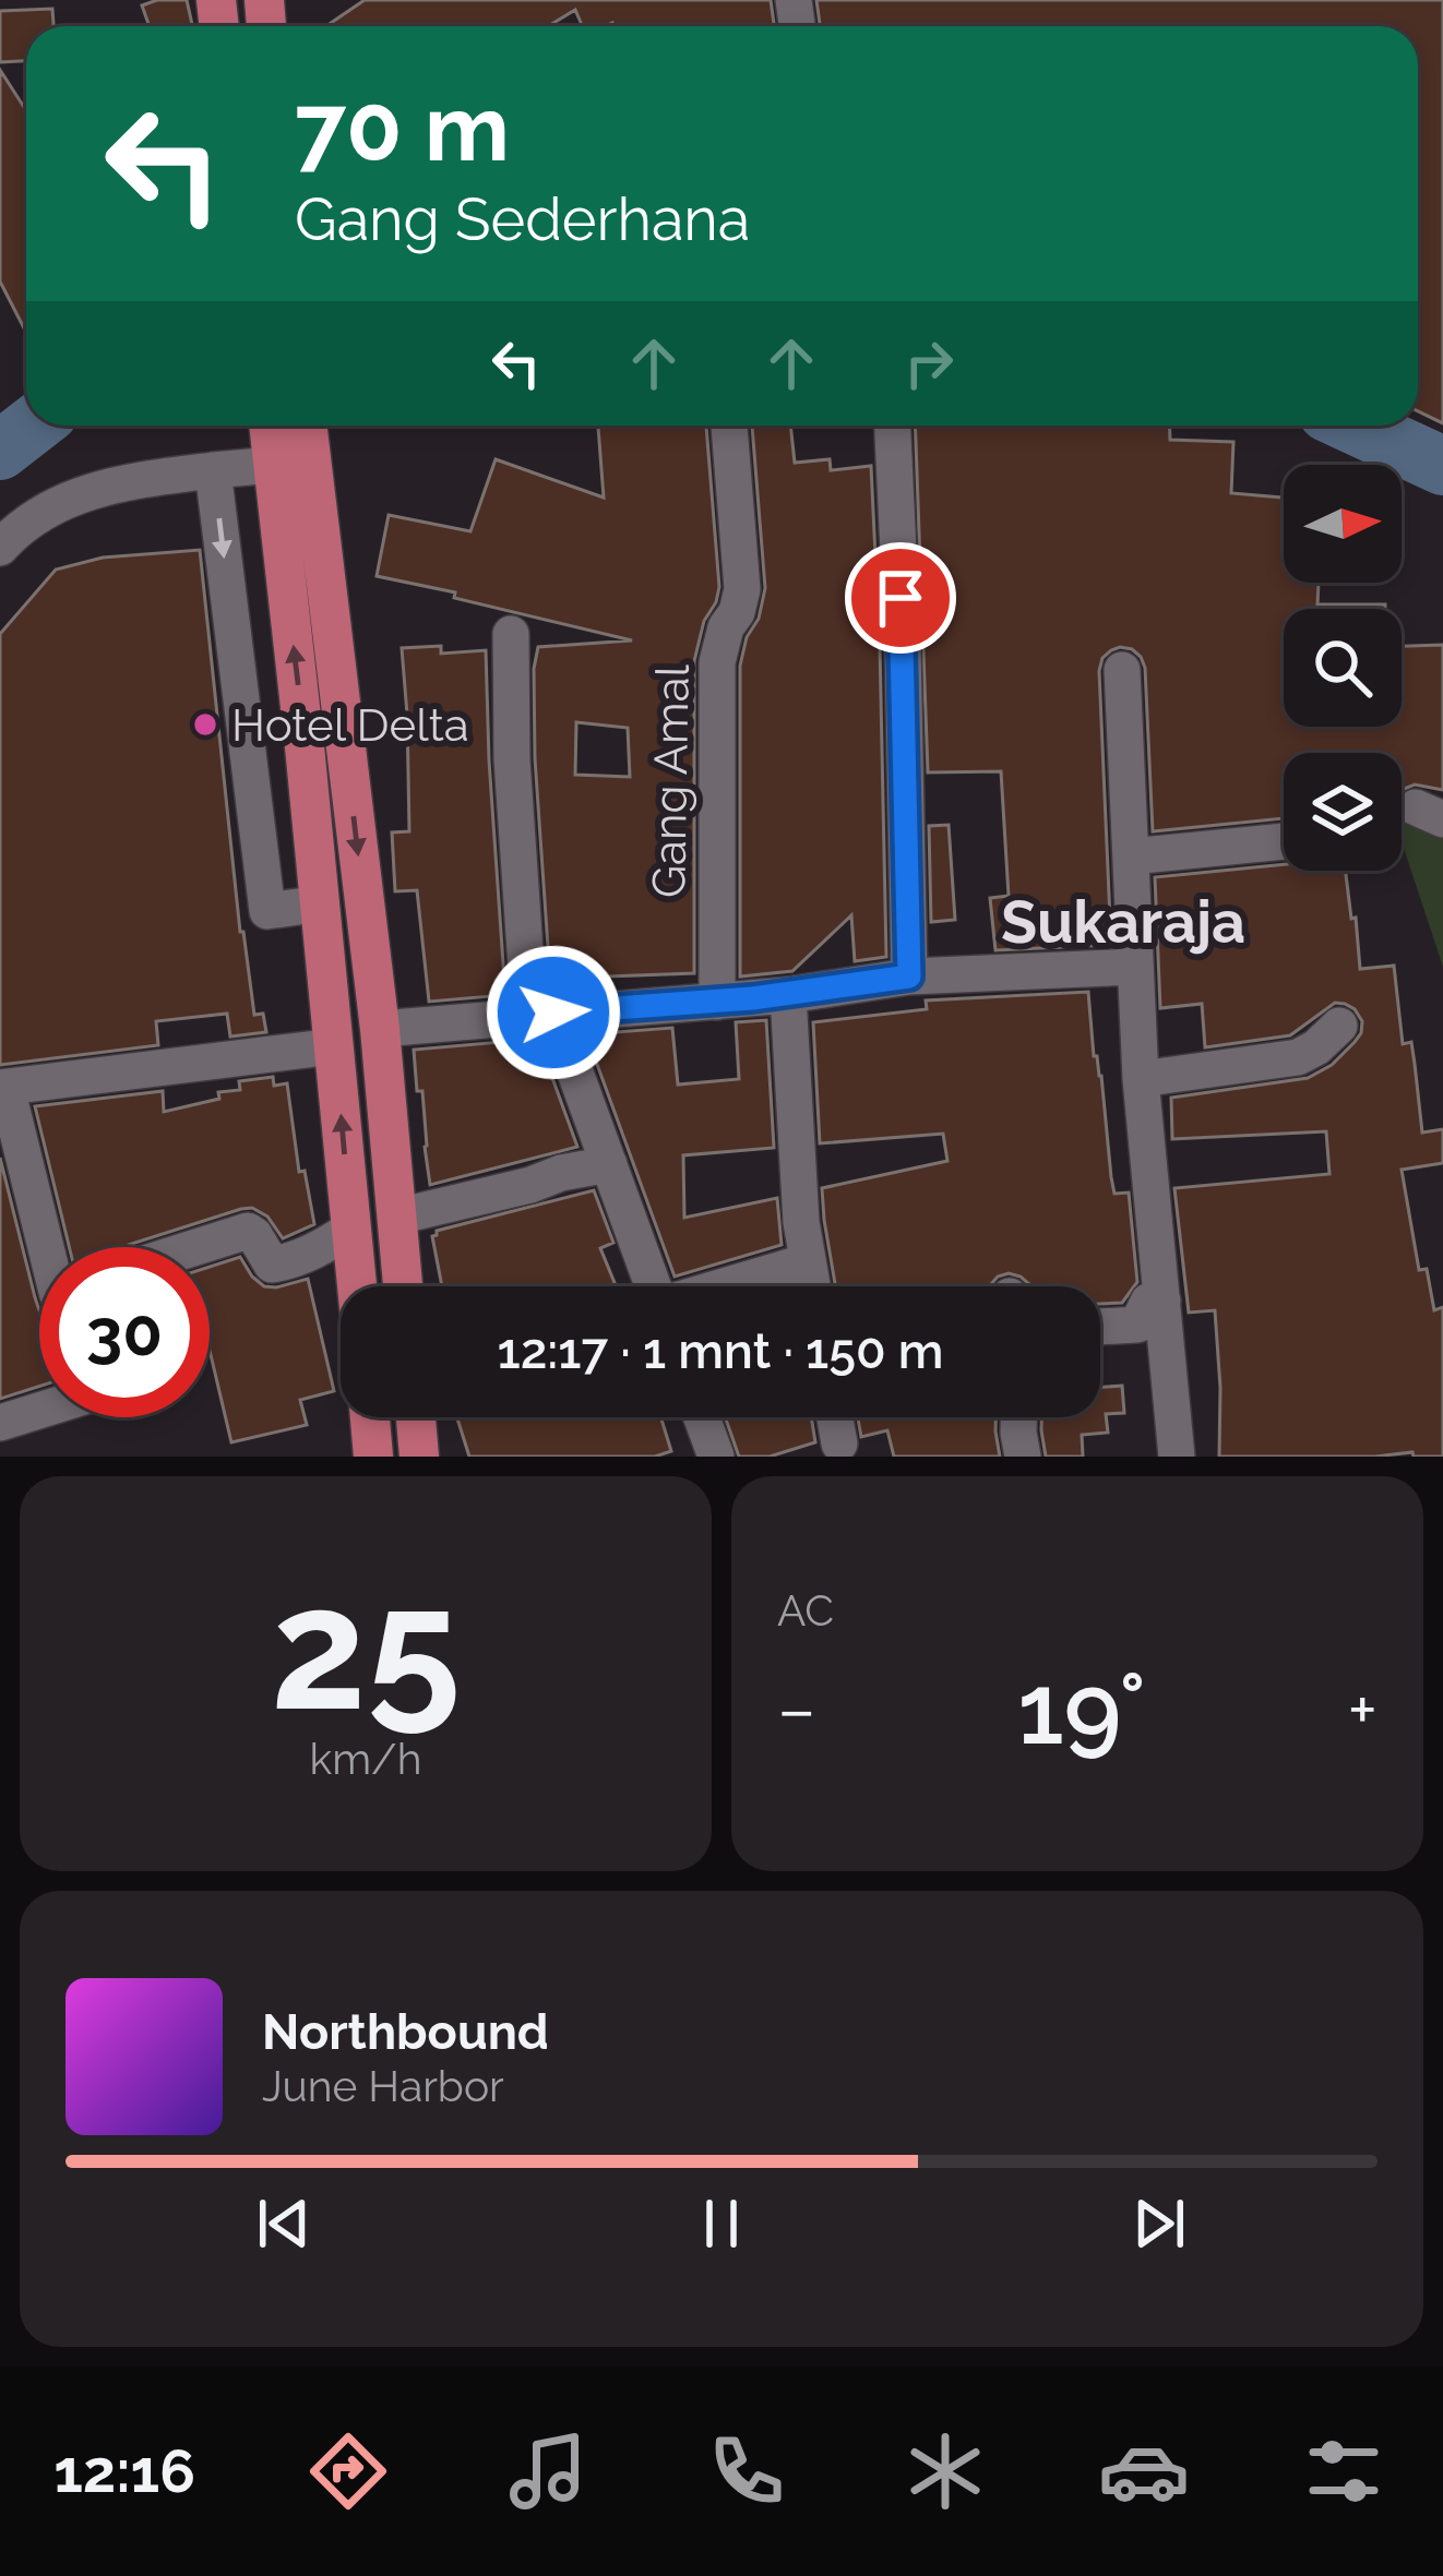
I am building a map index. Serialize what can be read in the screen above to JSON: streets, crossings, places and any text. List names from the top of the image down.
{
  "streets": {
    "street": ["Gang Amal"]
  },
  "districts": ["Sukaraja"],
  "places": ["Hotel Delta"],
  "north": "right",
  "page": {
    "turn": ["70 m", "Gang Sederhana"],
    "limit": "30",
    "trip": "12:17 · 1 mnt · 150 m",
    "tile": [
      ["25", "km/h"],
      "AC"
    ],
    "heat": ["−", "19°", "+"],
    "song": ["Northbound", "June Harbor"],
    "tabs": "12:16"
  }
}
